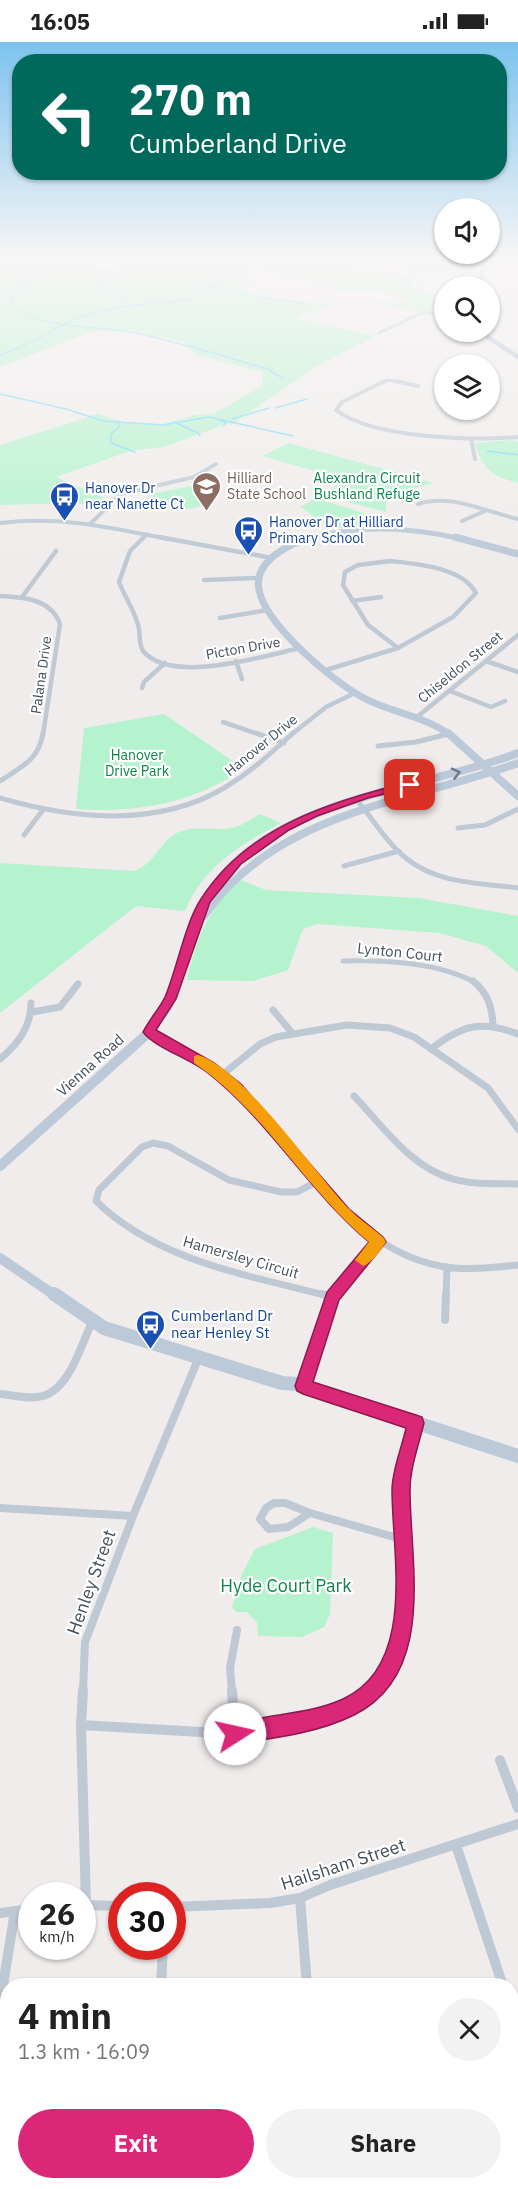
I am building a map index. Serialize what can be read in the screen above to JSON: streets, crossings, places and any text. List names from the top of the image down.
{
  "streets": {
    "street": [
      "Picton Drive",
      "Chiseldon Street",
      "Palana Drive",
      "Hanover Drive",
      "Lynton Court",
      "Vienna Road",
      "Hamersley Circuit",
      "Henley Street",
      "Hailsham Street"
    ]
  },
  "parks": ["Alexandra Circuit Bushland Refuge", "Hanover Drive Park", "Hyde Court Park"],
  "places": {
    "school or university": ["Hilliard State School"],
    "bus stop": ["Hanover Dr near Nanette Ct", "Hanover Dr at Hilliard Primary School", "Cumberland Dr near Henley St"]
  },
  "page": {
    "status": "16:05",
    "turn": ["270 m", "Cumberland Drive"],
    "speed": "26 km/h",
    "limit": "30",
    "heading": ["4 min", "1.3 km · 16:09"],
    "buttons": ["Exit", "Share"]
  }
}
